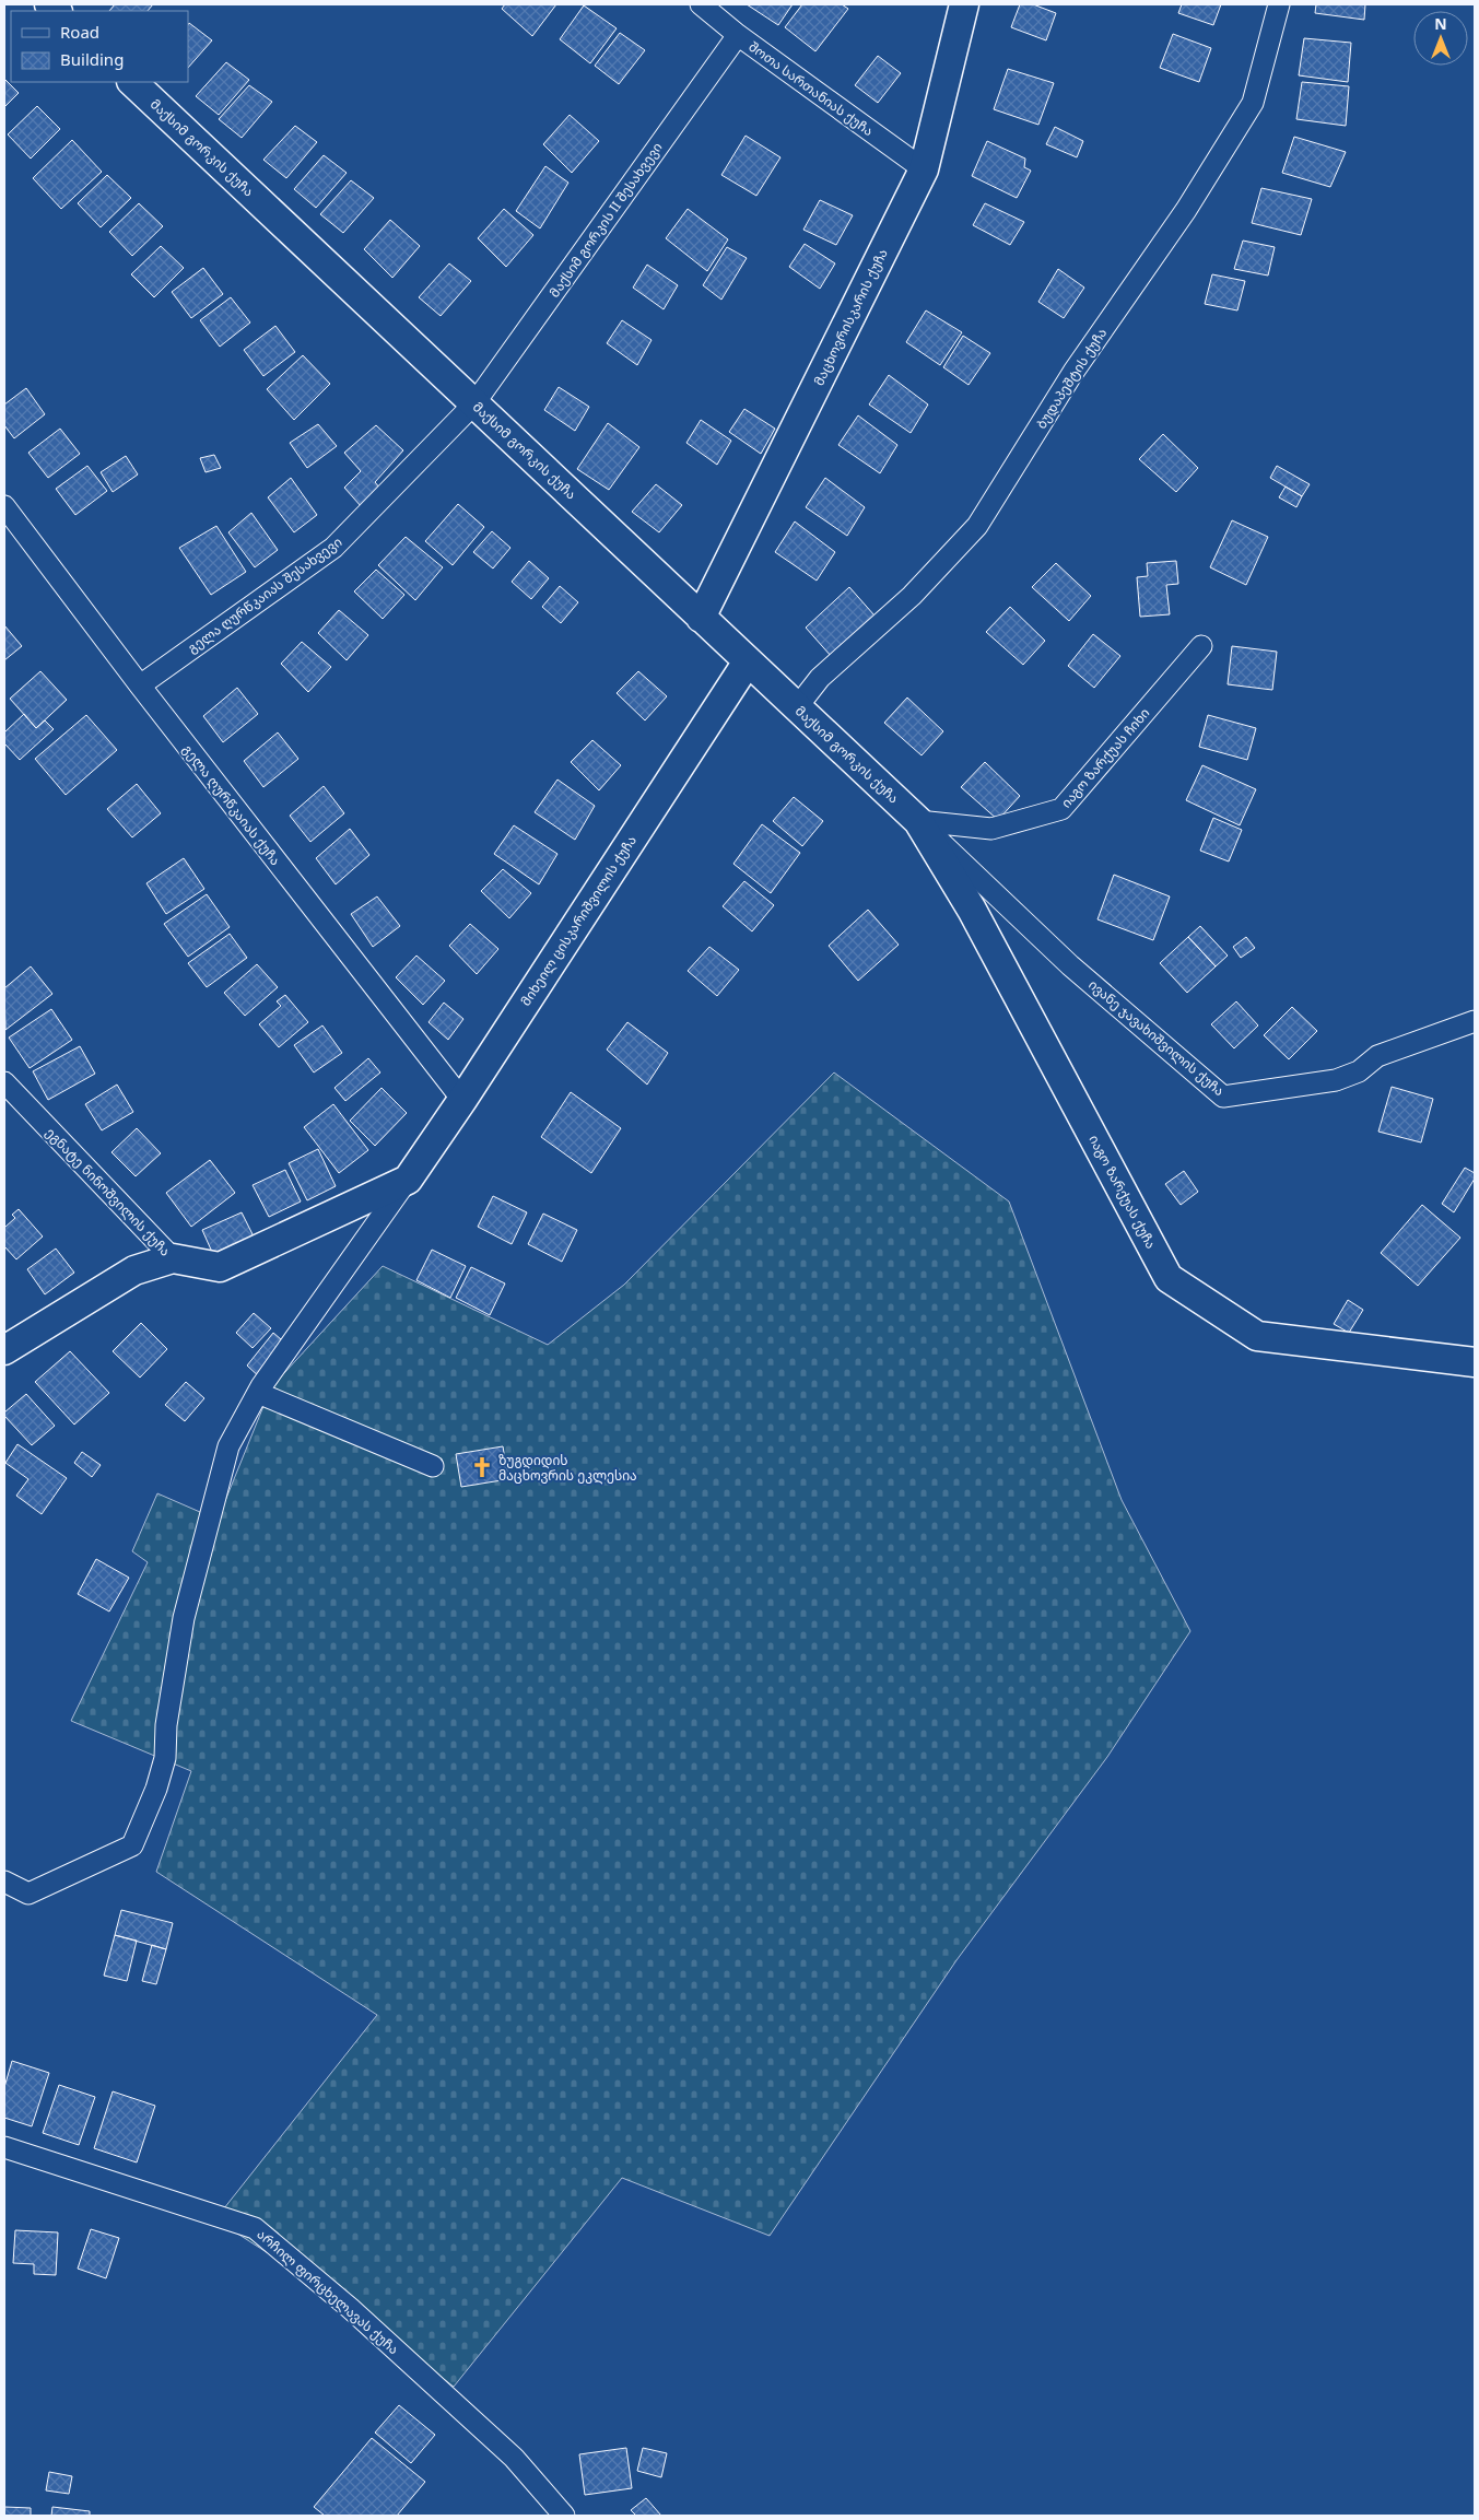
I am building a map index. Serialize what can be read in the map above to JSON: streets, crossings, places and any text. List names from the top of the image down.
{
  "streets": {
    "street": [
      "შოთა სართანიას ქუჩა",
      "მაქსიმ გორკის ქუჩა",
      "მაქსიმ გორკის II შესახვევი",
      "მაცხოვრისკარის ქუჩა",
      "ბუდაპეშტის ქუჩა",
      "გელა ღურწკაიას შესახვევი",
      "იაგო ზარქუას ჩიხი",
      "გელა ღურწკაიას ქუჩა",
      "მიხეილ ცისკარიშვილის ქუჩა",
      "ივანე ჯავახიშვილის ქუჩა",
      "ეგნატე ნინოშვილის ქუჩა",
      "იაგო ზარქუას ქუჩა",
      "არჩილ ფირცხელავას ქუჩა"
    ]
  },
  "crossings": [
    ["შოთა სართანიას ქუჩა", "მაქსიმ გორკის II შესახვევი"],
    ["შოთა სართანიას ქუჩა", "მაცხოვრისკარის ქუჩა"],
    ["მაქსიმ გორკის ქუჩა", "მაქსიმ გორკის II შესახვევი"],
    ["მაქსიმ გორკის ქუჩა", "მაცხოვრისკარის ქუჩა"],
    ["მაქსიმ გორკის ქუჩა", "ბუდაპეშტის ქუჩა"],
    ["მაქსიმ გორკის ქუჩა", "გელა ღურწკაიას შესახვევი"],
    ["მაქსიმ გორკის ქუჩა", "იაგო ზარქუას ჩიხი"],
    ["მაქსიმ გორკის ქუჩა", "მიხეილ ცისკარიშვილის ქუჩა"],
    ["მაქსიმ გორკის ქუჩა", "ივანე ჯავახიშვილის ქუჩა"],
    ["მაქსიმ გორკის ქუჩა", "იაგო ზარქუას ქუჩა"],
    ["მაქსიმ გორკის II შესახვევი", "გელა ღურწკაიას შესახვევი"],
    ["გელა ღურწკაიას შესახვევი", "გელა ღურწკაიას ქუჩა"],
    ["იაგო ზარქუას ჩიხი", "ივანე ჯავახიშვილის ქუჩა"],
    ["იაგო ზარქუას ჩიხი", "იაგო ზარქუას ქუჩა"],
    ["გელა ღურწკაიას ქუჩა", "მიხეილ ცისკარიშვილის ქუჩა"],
    ["მიხეილ ცისკარიშვილის ქუჩა", "ეგნატე ნინოშვილის ქუჩა"],
    ["ივანე ჯავახიშვილის ქუჩა", "იაგო ზარქუას ქუჩა"]
  ],
  "places": {
    "church": ["ზუგდიდის მაცხოვრის ეკლესია"]
  },
  "legend": ["Road", "Building"],
  "north": "top"
}
